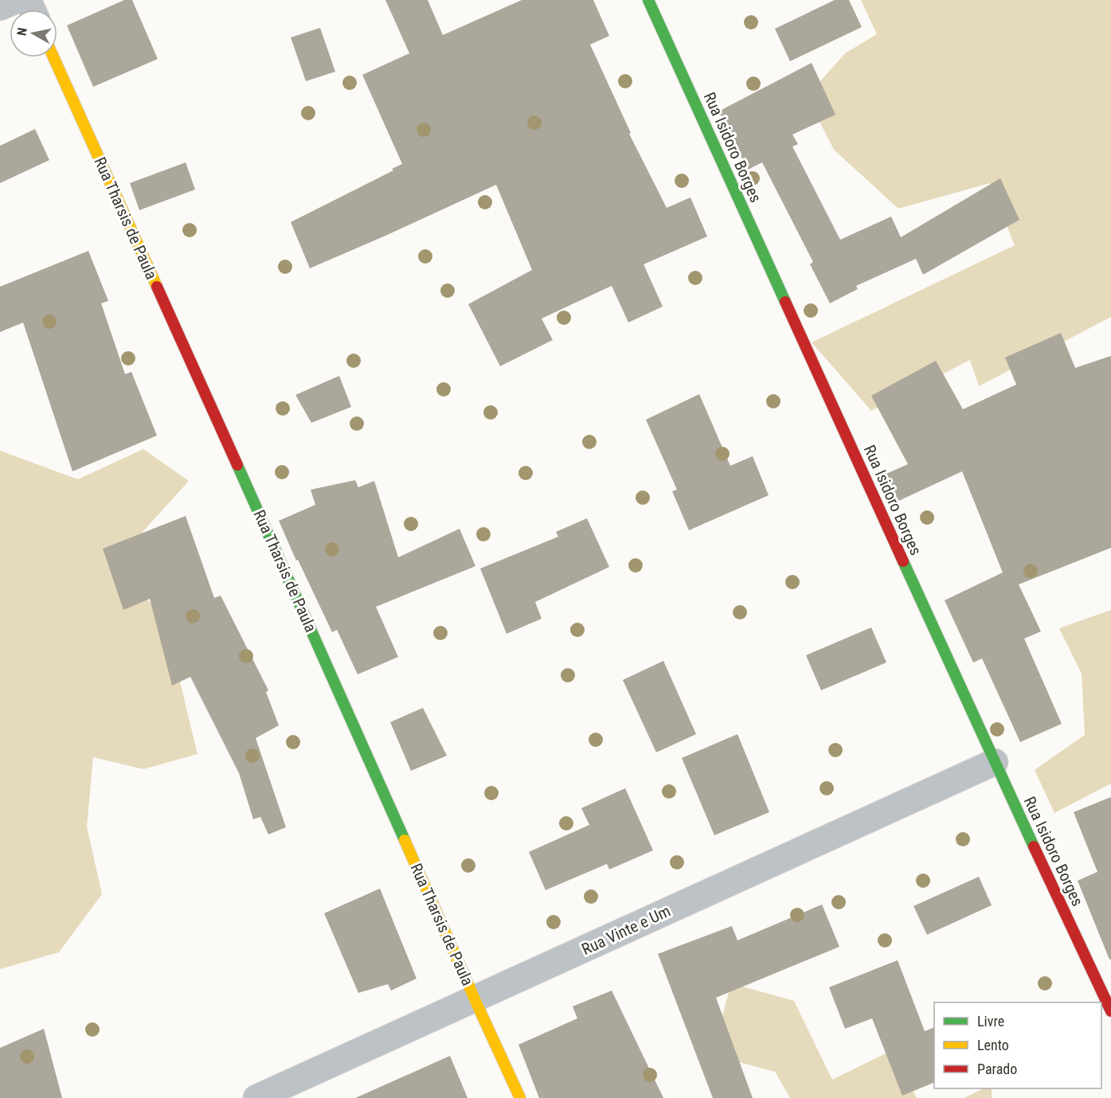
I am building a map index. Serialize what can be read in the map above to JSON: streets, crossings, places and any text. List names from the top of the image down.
{
  "streets": {
    "street": ["Rua Isidoro Borges", "Rua Tharsis de Paula", "Rua Vinte e Um"]
  },
  "crossings": [
    ["Rua Isidoro Borges", "Rua Vinte e Um"],
    ["Rua Tharsis de Paula", "Rua Vinte e Um"]
  ],
  "legend": ["Livre", "Lento", "Parado"],
  "north": "left"
}
